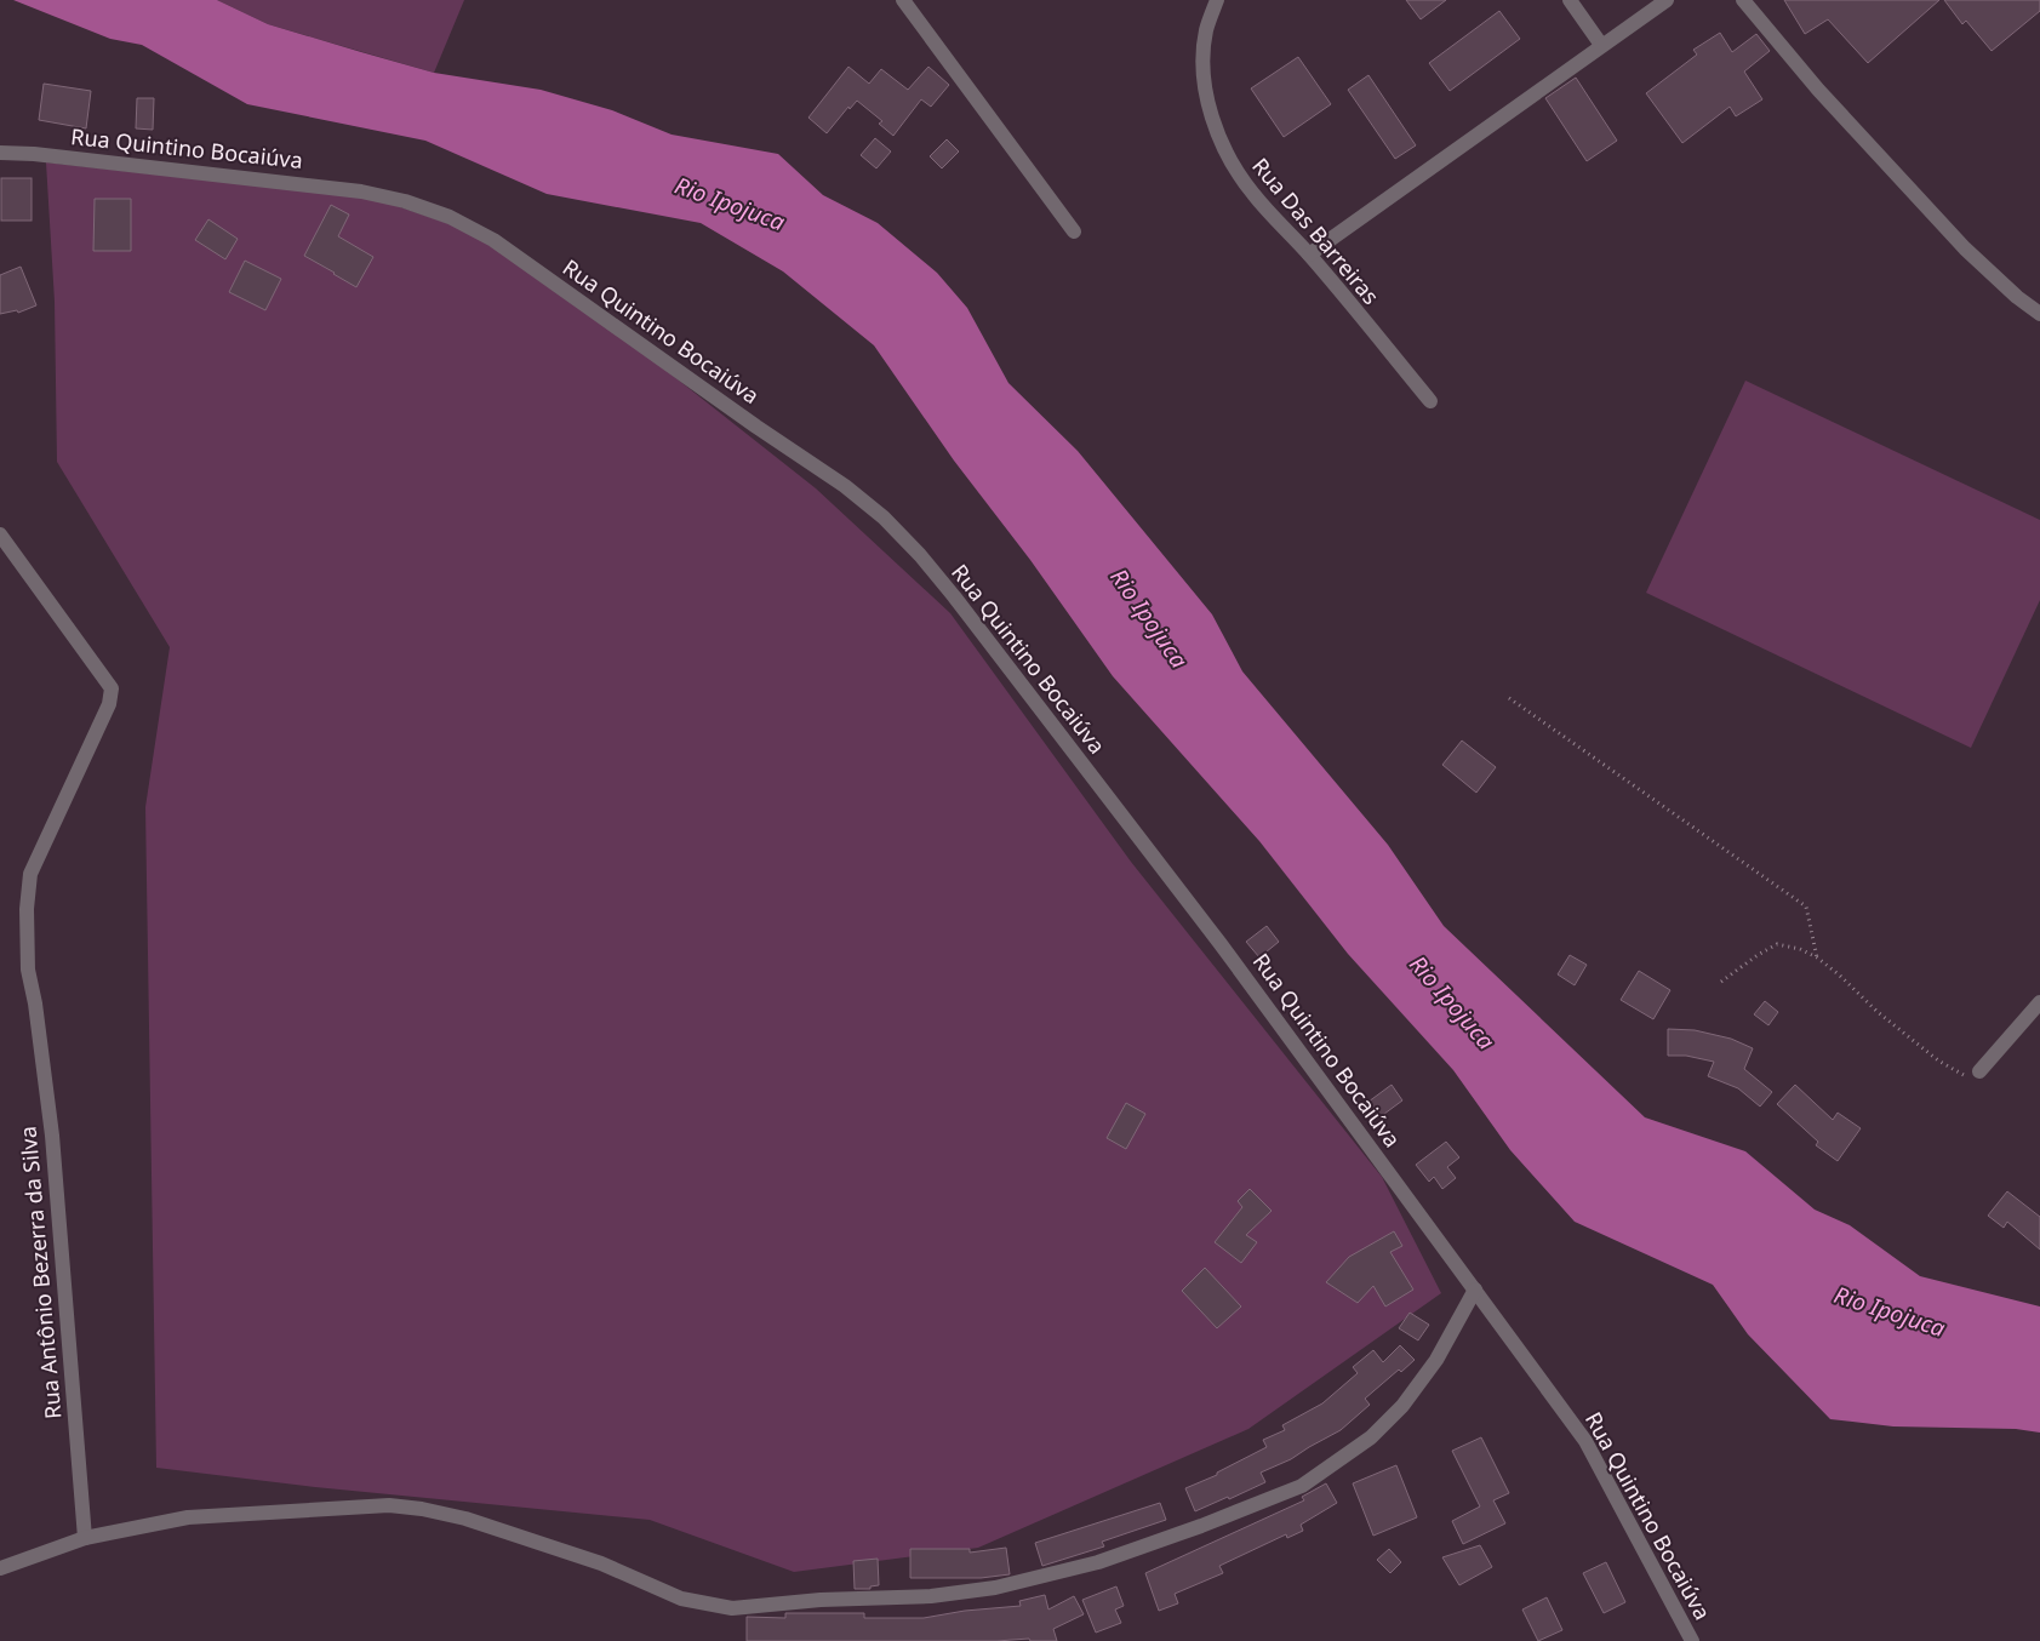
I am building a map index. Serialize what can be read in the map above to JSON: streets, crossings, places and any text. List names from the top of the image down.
{
  "streets": {
    "street": ["Rua Quintino Bocaiúva", "Rua Das Barreiras", "Rua Antônio Bezerra da Silva"]
  },
  "water": ["Rio Ipojuca"]
}
